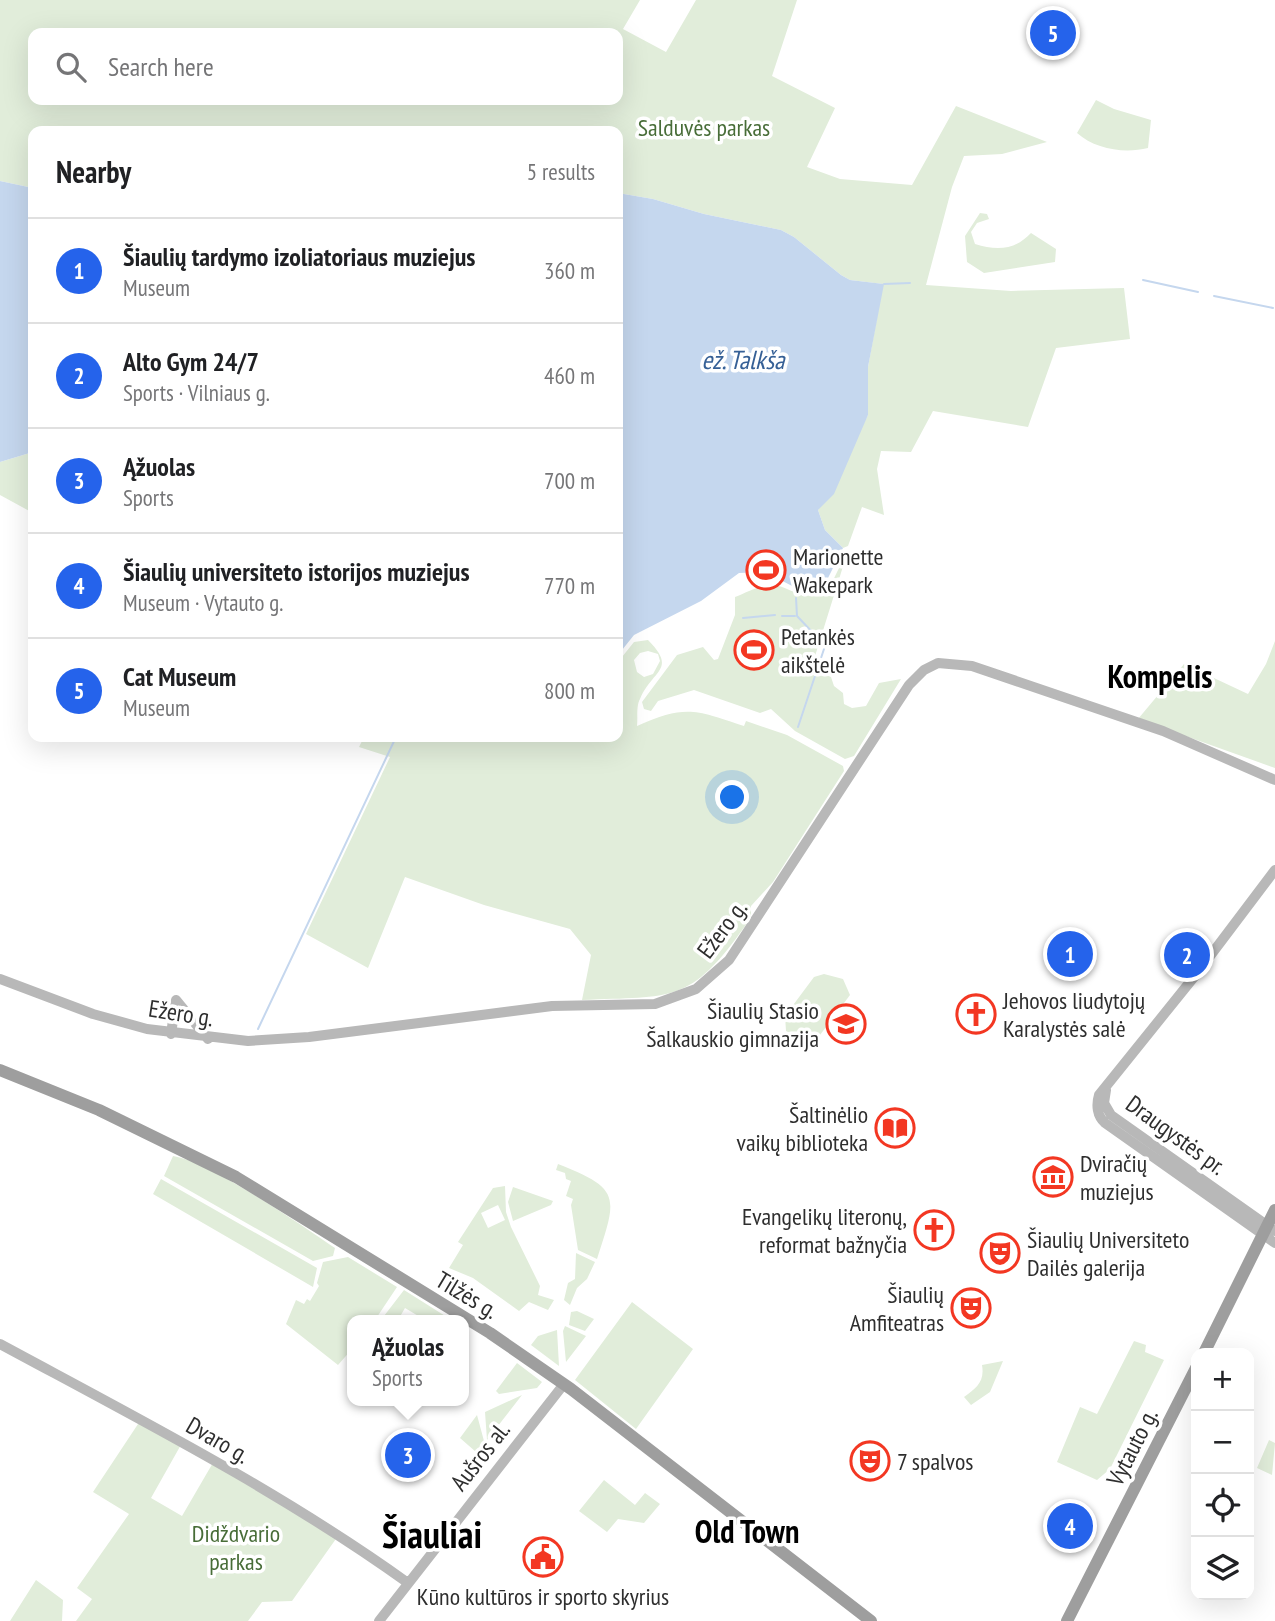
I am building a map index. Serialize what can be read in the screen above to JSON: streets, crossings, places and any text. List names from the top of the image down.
{
  "streets": {
    "highway": ["Tilžės g.", "Vytauto g."],
    "main road": [
      "Ežero g.",
      "Draugystės pr.",
      "Dvaro g.",
      "Aušros al."
    ]
  },
  "crossings": [
    ["Tilžės g.", "Aušros al."],
    ["Dvaro g.", "Aušros al."]
  ],
  "districts": ["Kompelis", "Old Town", "Šiauliai"],
  "water": ["ež. Talkša"],
  "parks": ["Salduvės parkas", "Didždvario parkas"],
  "places": {
    "sports": ["Marionette Wakepark", "Petankės aikštelė"],
    "church": ["Jehovos liudytojų Karalystės salė", "Evangelikų literonų, reformat bažnyčia"],
    "school or university": ["Šiaulių Stasio Šalkauskio gimnazija"],
    "library": ["Šaltinėlio vaikų biblioteka"],
    "museum": ["Dviračių muziejus"],
    "theatre": ["Šiaulių Universiteto Dailės galerija", "Šiaulių Amfiteatras", "7 spalvos"],
    "public building": ["Kūno kultūros ir sporto skyrius"]
  },
  "page": {
    "pins": [
      "5",
      "1",
      "2",
      "3",
      "4"
    ],
    "search": "Search here",
    "heading": ["Nearby", "5 results"],
    "list": [
      {
        "mark": "1",
        "name": "Šiaulių tardymo izoliatoriaus muziejus",
        "note": "Museum",
        "value": "360 m"
      },
      {
        "mark": "2",
        "name": "Alto Gym 24/7",
        "note": "Sports · Vilniaus g.",
        "value": "460 m"
      },
      {
        "mark": "3",
        "name": "Ąžuolas",
        "note": "Sports",
        "value": "700 m"
      },
      {
        "mark": "4",
        "name": "Šiaulių universiteto istorijos muziejus",
        "note": "Museum · Vytauto g.",
        "value": "770 m"
      },
      {
        "mark": "5",
        "name": "Cat Museum",
        "note": "Museum",
        "value": "800 m"
      }
    ],
    "popup": ["Ąžuolas", "Sports"],
    "map_buttons": ["+", "−"]
  }
}
